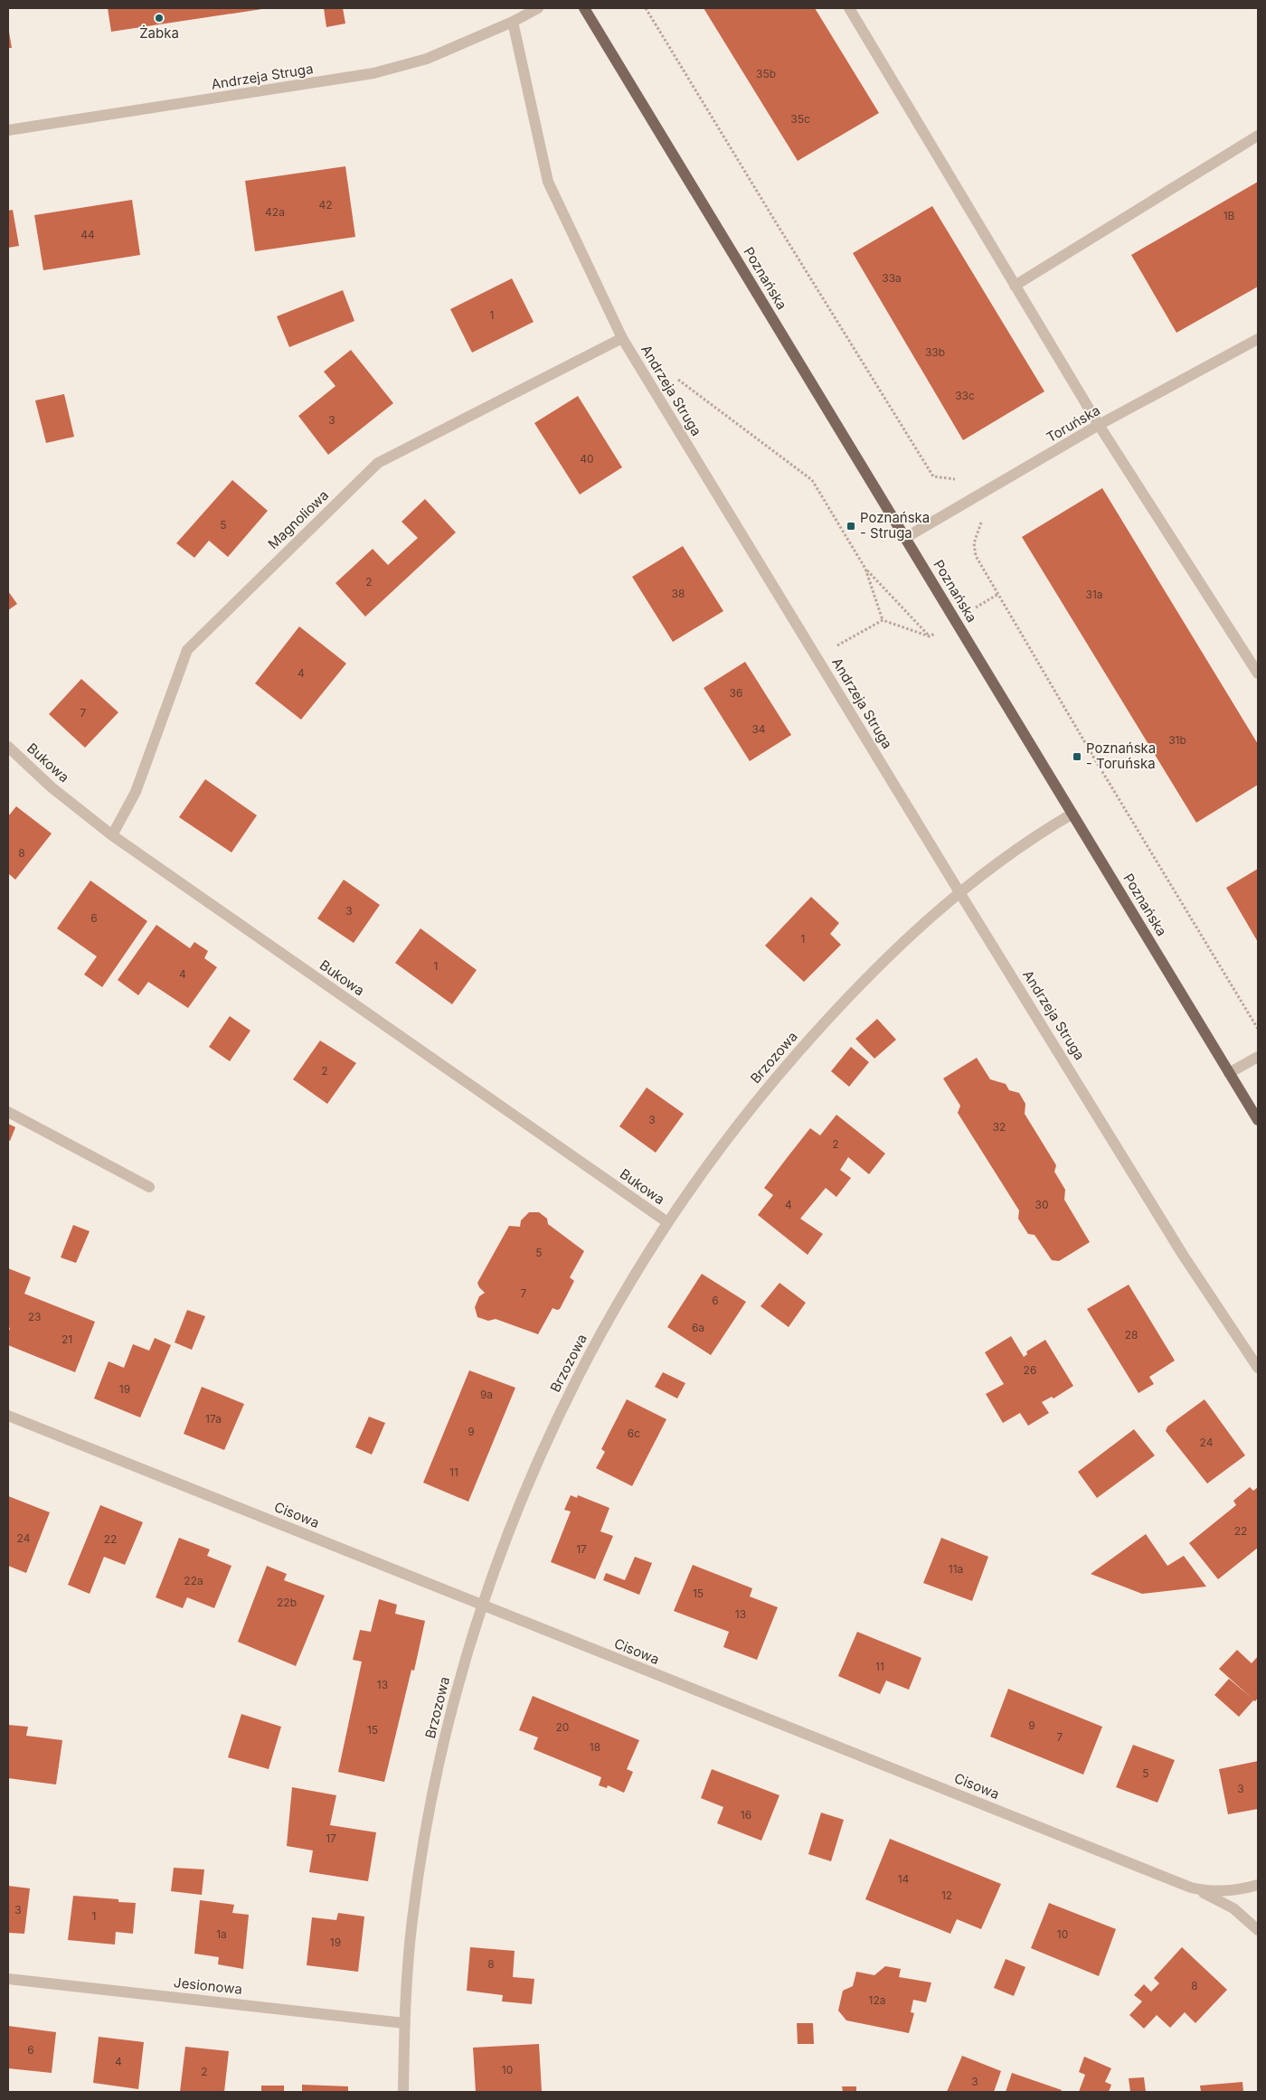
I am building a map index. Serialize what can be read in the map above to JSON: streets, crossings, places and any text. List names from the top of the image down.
{
  "streets": {
    "main road": ["Poznańska"],
    "street": [
      "Andrzeja Struga",
      "Toruńska",
      "Magnoliowa",
      "Bukowa",
      "Brzozowa",
      "Cisowa",
      "Jesionowa"
    ]
  },
  "crossings": [
    ["Andrzeja Struga", "Magnoliowa"],
    ["Andrzeja Struga", "Brzozowa"],
    ["Poznańska", "Toruńska"],
    ["Poznańska", "Brzozowa"],
    ["Magnoliowa", "Bukowa"],
    ["Bukowa", "Brzozowa"],
    ["Brzozowa", "Cisowa"],
    ["Brzozowa", "Jesionowa"]
  ],
  "places": {
    "other": ["Żabka"],
    "transit": ["Poznańska - Struga", "Poznańska - Toruńska"]
  },
  "house_numbers": [
    "35b",
    "35c",
    "42",
    "42a",
    "1B",
    "44",
    "33a",
    "1",
    "33b",
    "33c",
    "3",
    "40",
    "5",
    "2",
    "38",
    "31a",
    "4",
    "36",
    "7",
    "34",
    "31b",
    "8",
    "3",
    "6",
    "1",
    "1",
    "4",
    "2",
    "3",
    "32",
    "2",
    "4",
    "30",
    "5",
    "7",
    "6",
    "23",
    "6a",
    "28",
    "21",
    "26",
    "19",
    "9a",
    "17a",
    "9",
    "6c",
    "24",
    "11",
    "22",
    "24",
    "22",
    "17",
    "11a",
    "22a",
    "15",
    "22b",
    "13",
    "11",
    "13",
    "9",
    "20",
    "15",
    "7",
    "18",
    "5",
    "3",
    "16",
    "17",
    "14",
    "12",
    "3",
    "1",
    "1a",
    "10",
    "19",
    "8",
    "8",
    "12a",
    "6",
    "4",
    "10",
    "2",
    "3"
  ]
}
